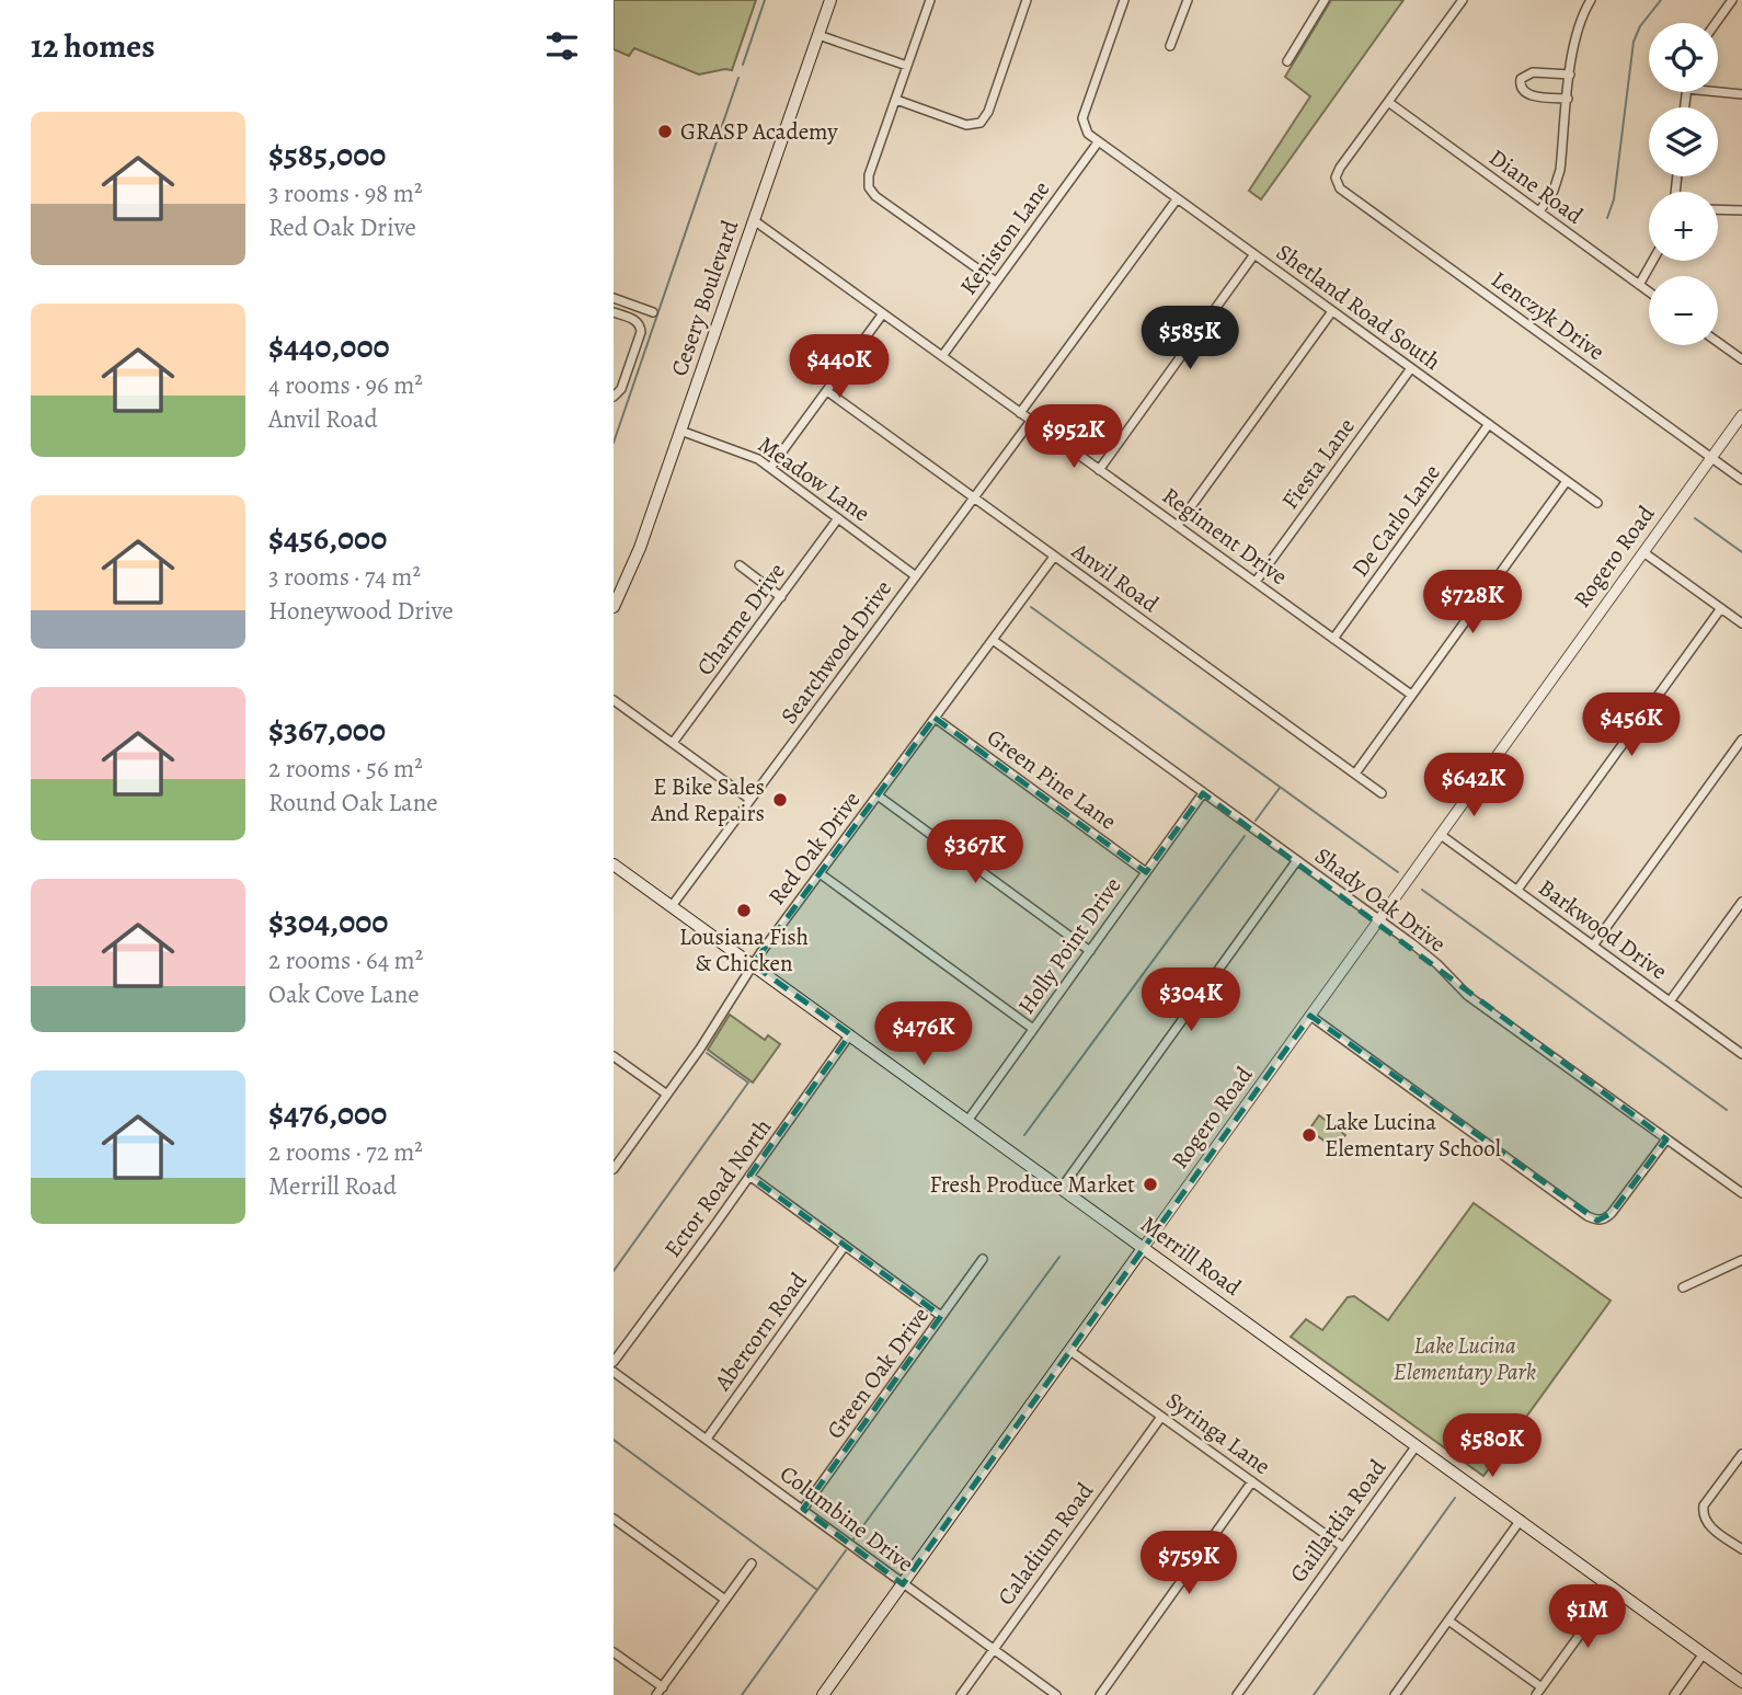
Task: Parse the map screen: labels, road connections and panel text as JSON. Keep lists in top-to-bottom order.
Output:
{
  "streets": {
    "main road": ["Cesery Boulevard", "Rogero Road", "Merrill Road"],
    "street": [
      "Diane Road",
      "Keniston Lane",
      "Shetland Road South",
      "Lenczyk Drive",
      "Fiesta Lane",
      "Meadow Lane",
      "De Carlo Lane",
      "Regiment Drive",
      "Anvil Road",
      "Charme Drive",
      "Searchwood Drive",
      "Green Pine Lane",
      "Red Oak Drive",
      "Shady Oak Drive",
      "Barkwood Drive",
      "Holly Point Drive",
      "Ector Road North",
      "Abercorn Road",
      "Green Oak Drive",
      "Syringa Lane",
      "Columbine Drive",
      "Gaillardia Road",
      "Caladium Road"
    ]
  },
  "crossings": [
    ["Diane Road", "Lenczyk Drive"],
    ["Keniston Lane", "Shetland Road South"],
    ["Keniston Lane", "Regiment Drive"],
    ["Cesery Boulevard", "Meadow Lane"],
    ["Cesery Boulevard", "Regiment Drive"],
    ["Shetland Road South", "Fiesta Lane"],
    ["Shetland Road South", "De Carlo Lane"],
    ["Lenczyk Drive", "Rogero Road"],
    ["Fiesta Lane", "Regiment Drive"],
    ["Meadow Lane", "Charme Drive"],
    ["Meadow Lane", "Searchwood Drive"],
    ["De Carlo Lane", "Regiment Drive"],
    ["Regiment Drive", "Searchwood Drive"],
    ["Rogero Road", "Shady Oak Drive"],
    ["Rogero Road", "Barkwood Drive"],
    ["Rogero Road", "Merrill Road"],
    ["Rogero Road", "Syringa Lane"],
    ["Rogero Road", "Columbine Drive"],
    ["Anvil Road", "Searchwood Drive"],
    ["Anvil Road", "Red Oak Drive"],
    ["Searchwood Drive", "Merrill Road"],
    ["Green Pine Lane", "Red Oak Drive"],
    ["Green Pine Lane", "Holly Point Drive"],
    ["Red Oak Drive", "Shady Oak Drive"],
    ["Red Oak Drive", "Merrill Road"],
    ["Shady Oak Drive", "Holly Point Drive"],
    ["Holly Point Drive", "Merrill Road"],
    ["Ector Road North", "Merrill Road"],
    ["Merrill Road", "Gaillardia Road"],
    ["Abercorn Road", "Columbine Drive"],
    ["Green Oak Drive", "Columbine Drive"],
    ["Syringa Lane", "Gaillardia Road"],
    ["Syringa Lane", "Caladium Road"],
    ["Columbine Drive", "Caladium Road"]
  ],
  "parks": ["Lake Lucina Elementary Park"],
  "places": [
    "GRASP Academy",
    "E Bike Sales And Repairs",
    "Lousiana Fish & Chicken",
    "Lake Lucina Elementary School",
    "Fresh Produce Market"
  ],
  "page": {
    "heading": "12 homes",
    "map_buttons": ["+", "−"],
    "list": [
      {
        "name": "$585,000",
        "note": "3 rooms · 98 m² · Red Oak Drive"
      },
      {
        "name": "$440,000",
        "note": "4 rooms · 96 m² · Anvil Road"
      },
      {
        "name": "$456,000",
        "note": "3 rooms · 74 m² · Honeywood Drive"
      },
      {
        "name": "$367,000",
        "note": "2 rooms · 56 m² · Round Oak Lane"
      },
      {
        "name": "$304,000",
        "note": "2 rooms · 64 m² · Oak Cove Lane"
      },
      {
        "name": "$476,000",
        "note": "2 rooms · 72 m² · Merrill Road"
      }
    ],
    "price": [
      "$585K",
      "$440K",
      "$952K",
      "$728K",
      "$456K",
      "$642K",
      "$367K",
      "$304K",
      "$476K",
      "$580K",
      "$759K",
      "$1M"
    ]
  }
}
